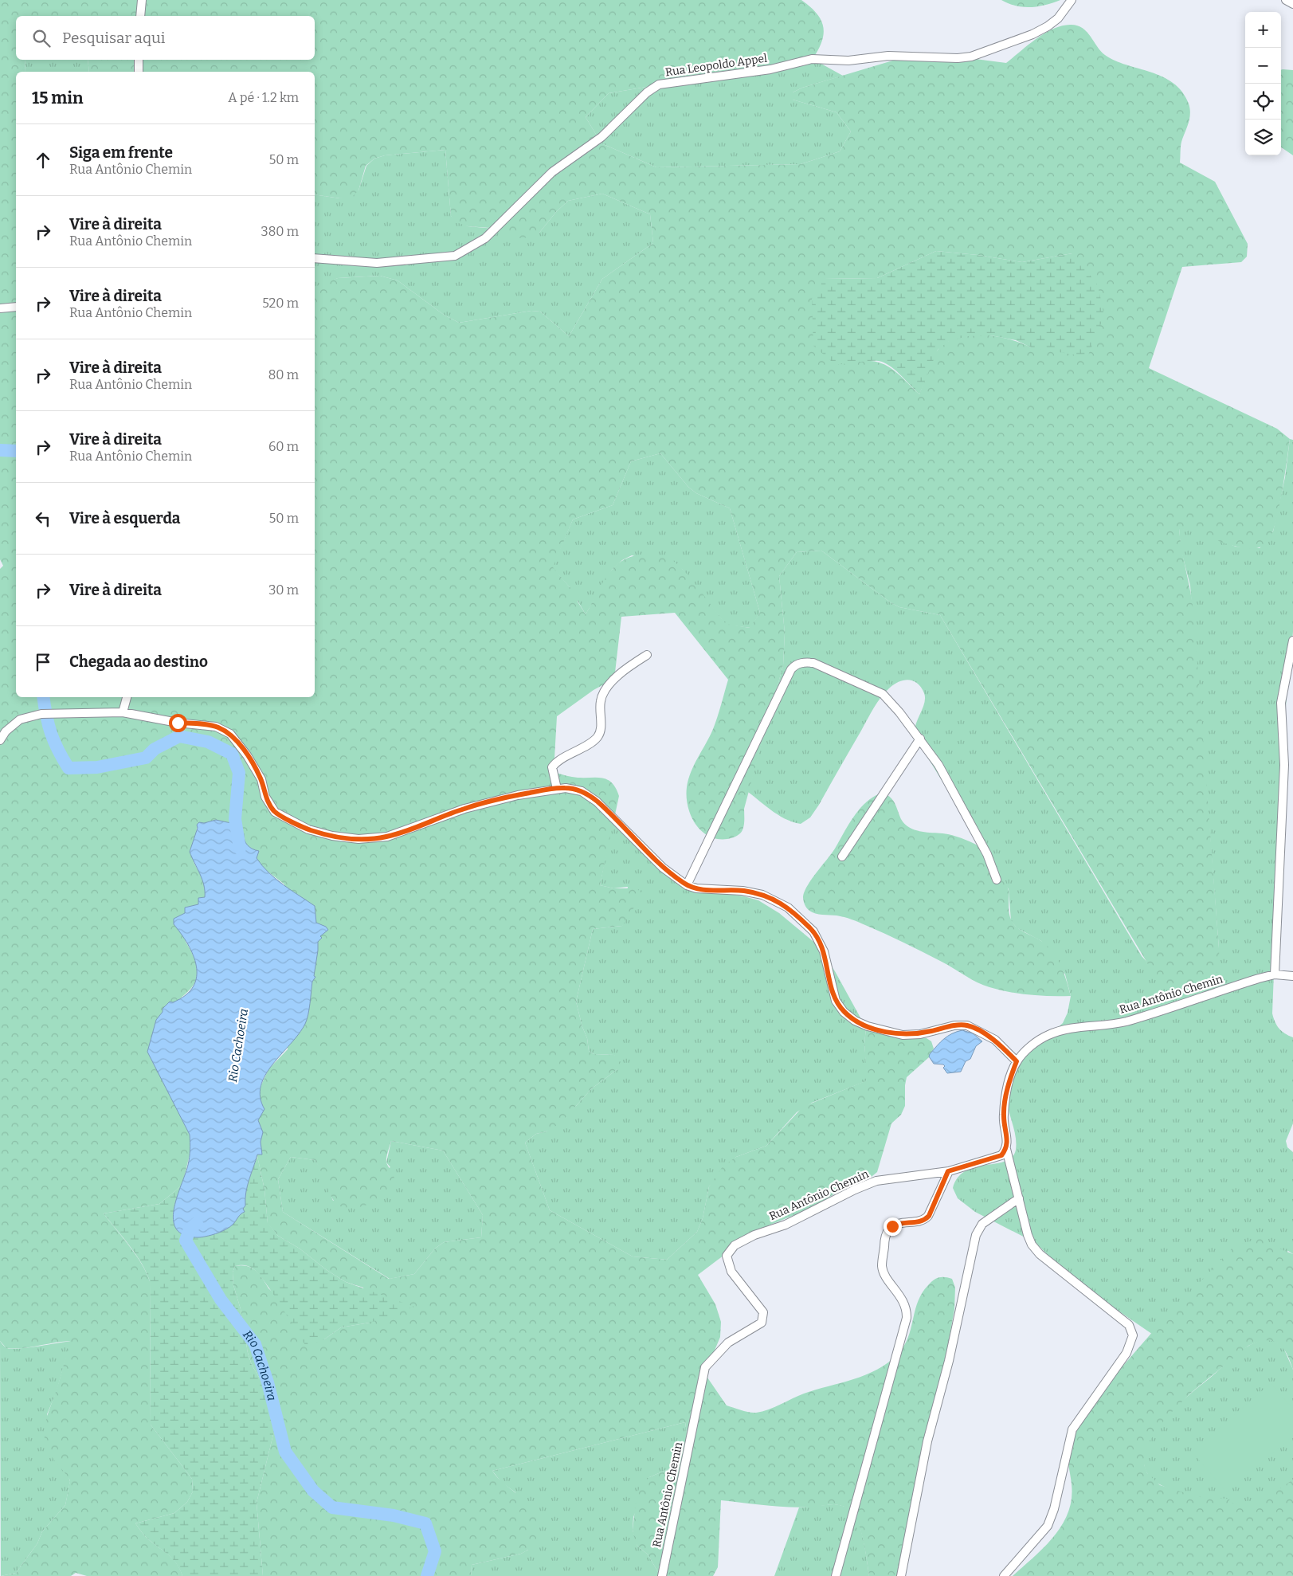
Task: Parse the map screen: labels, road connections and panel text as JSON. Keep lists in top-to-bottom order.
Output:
{
  "streets": {
    "street": ["Rua Leopoldo Appel", "Rua Antônio Chemin"]
  },
  "water": ["Rio Cachoeira"],
  "page": {
    "map_buttons": ["+", "−"],
    "search": "Pesquisar aqui",
    "heading": ["15 min", "A pé · 1.2 km"],
    "list": [
      ["Siga em frente", "Rua Antônio Chemin", "50 m"],
      ["Vire à direita", "Rua Antônio Chemin", "380 m"],
      ["Vire à direita", "Rua Antônio Chemin", "520 m"],
      ["Vire à direita", "Rua Antônio Chemin", "80 m"],
      ["Vire à direita", "Rua Antônio Chemin", "60 m"],
      ["Vire à esquerda", "50 m"],
      ["Vire à direita", "30 m"],
      "Chegada ao destino"
    ]
  }
}
